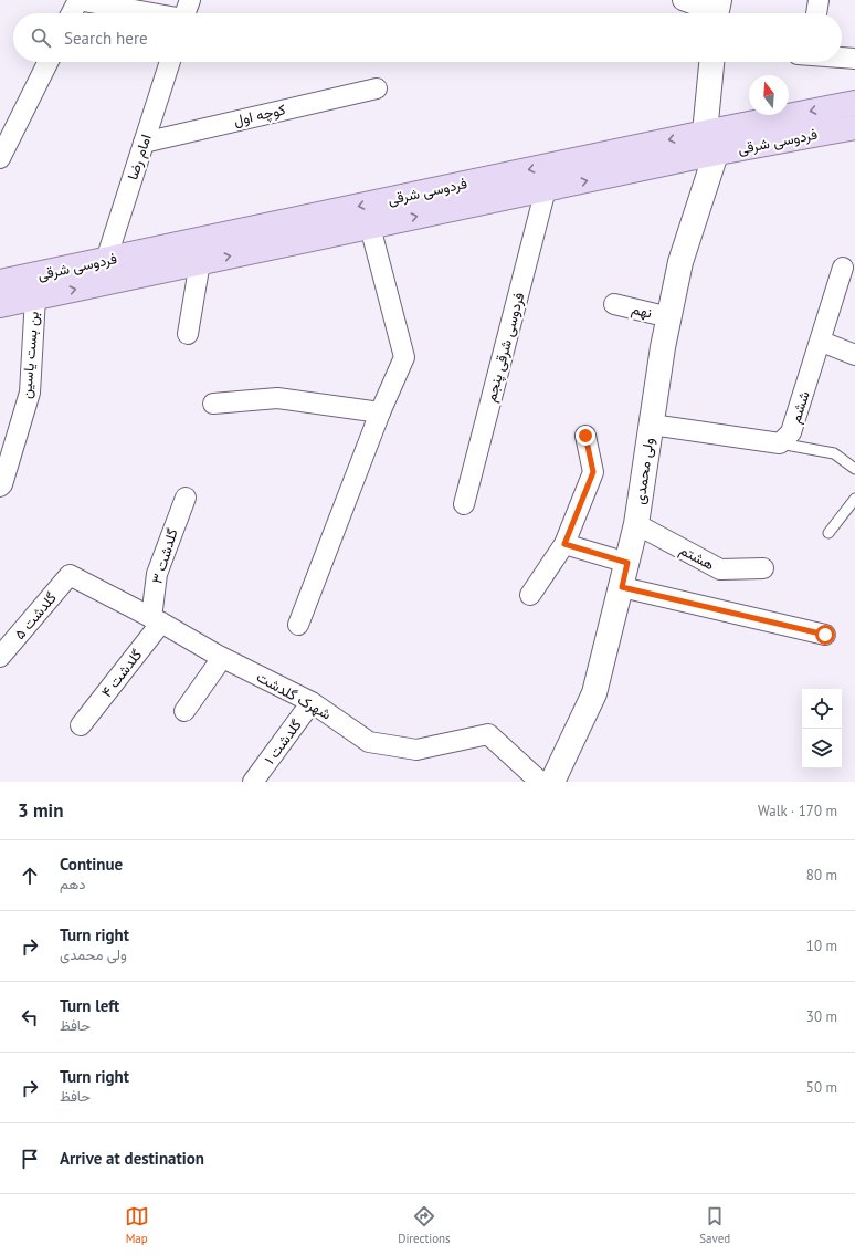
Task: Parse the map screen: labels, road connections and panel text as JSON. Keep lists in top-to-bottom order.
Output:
{
  "streets": {
    "main road": ["فردوسی شرقی"],
    "street": [
      "کوچه اول",
      "امام رضا",
      "نهم",
      "فردوسی شرقی پنجم",
      "بن بست یاسین",
      "ششم",
      "ولی محمدی",
      "گلدشت ۳",
      "هشتم",
      "۵ گلدشت",
      "گلدشت ۴",
      "شهرک گلدشت",
      "گلدشت ۱"
    ]
  },
  "crossings": [
    ["کوچه اول", "امام رضا"],
    ["فردوسی شرقی", "امام رضا"],
    ["فردوسی شرقی", "فردوسی شرقی پنجم"],
    ["فردوسی شرقی", "بن بست یاسین"],
    ["فردوسی شرقی", "ولی محمدی"],
    ["نهم", "ولی محمدی"],
    ["ولی محمدی", "هشتم"],
    ["گلدشت ۳", "گلدشت ۴"],
    ["گلدشت ۳", "شهرک گلدشت"],
    ["۵ گلدشت", "شهرک گلدشت"],
    ["گلدشت ۴", "شهرک گلدشت"],
    ["شهرک گلدشت", "گلدشت ۱"]
  ],
  "north": "top",
  "page": {
    "search": "Search here",
    "heading": ["3 min", "Walk · 170 m"],
    "list": [
      ["Continue", "دهم", "80 m"],
      ["Turn right", "ولی محمدی", "10 m"],
      ["Turn left", "حافظ", "30 m"],
      ["Turn right", "حافظ", "50 m"],
      "Arrive at destination"
    ],
    "nav": ["Map", "Directions", "Saved"]
  }
}
